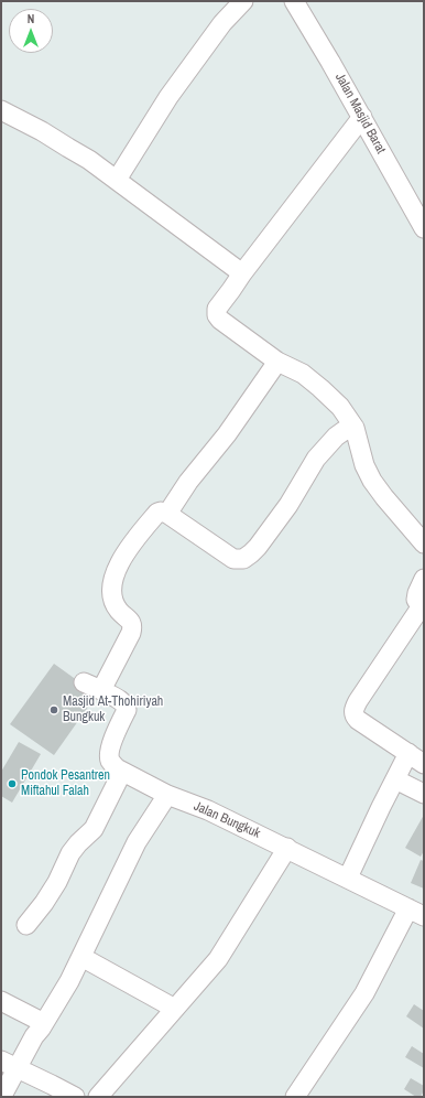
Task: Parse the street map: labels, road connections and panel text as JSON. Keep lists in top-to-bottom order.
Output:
{
  "streets": {
    "street": ["Jalan Masjid Barat", "Jalan Bungkuk"]
  },
  "places": ["Masjid At-Thohiriyah Bungkuk", "Pondok Pesantren Miftahul Falah"],
  "north": "top"
}
